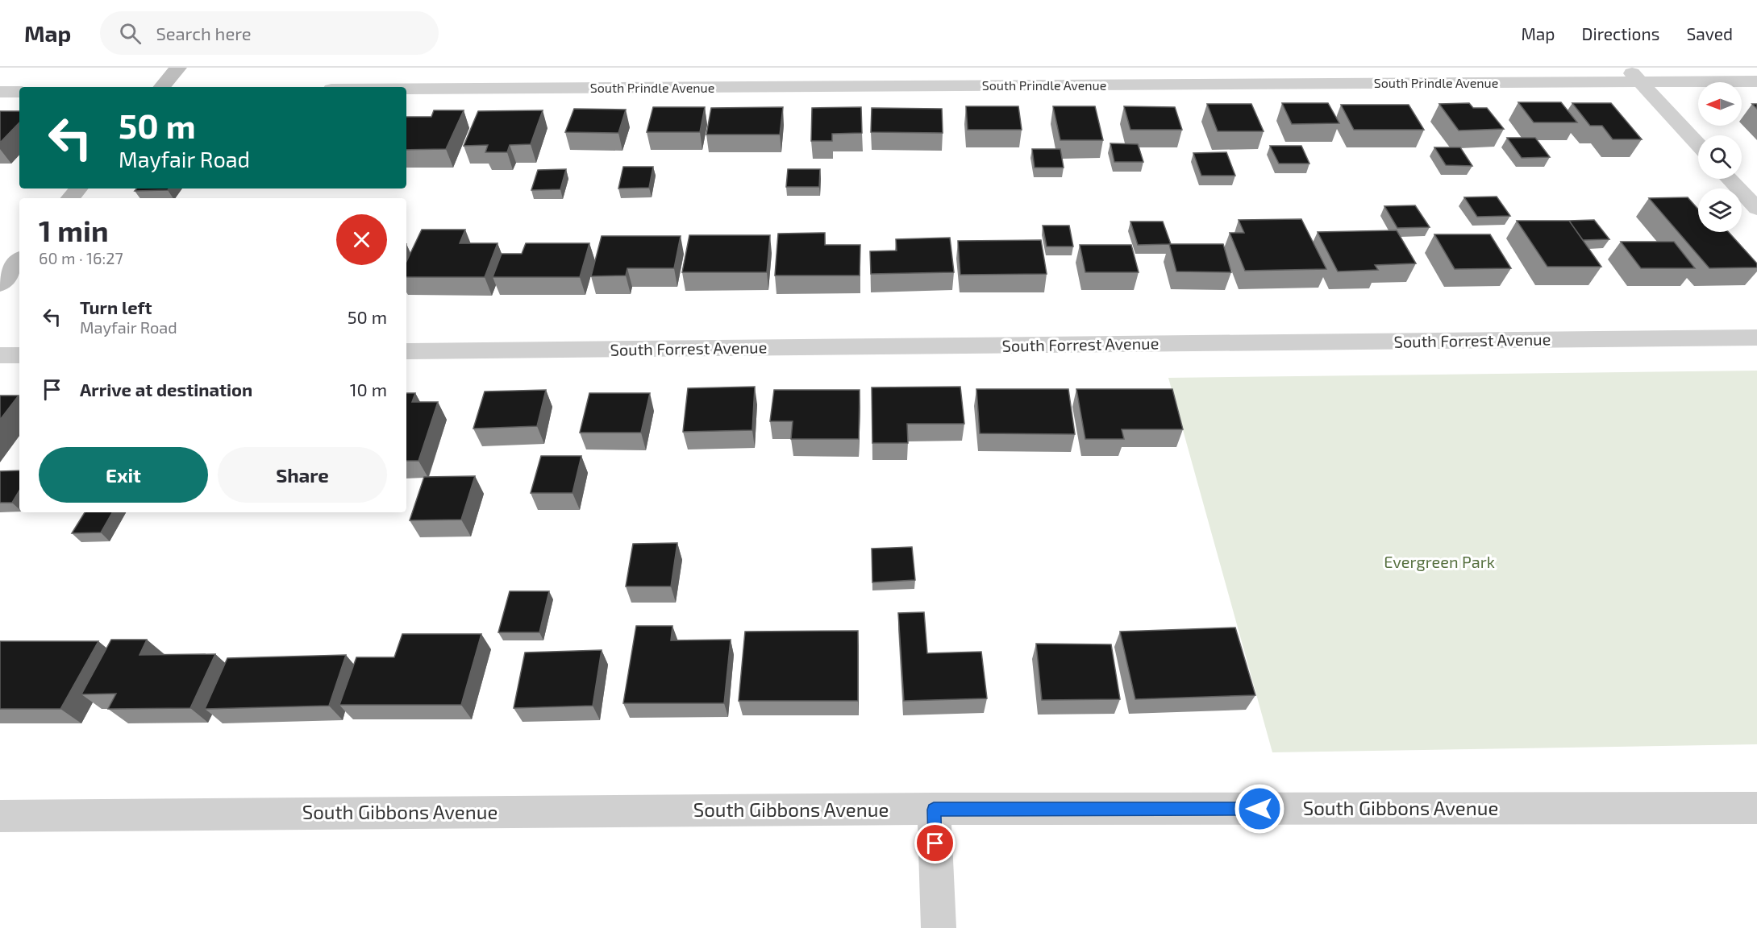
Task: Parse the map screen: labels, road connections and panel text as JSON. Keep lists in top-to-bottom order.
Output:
{
  "streets": {
    "street": ["South Prindle Avenue", "South Forrest Avenue", "South Gibbons Avenue"]
  },
  "parks": ["Evergreen Park"],
  "north": "left",
  "page": {
    "header": "Map",
    "search": "Search here",
    "nav": ["Map", "Directions", "Saved"],
    "turn": ["50 m", "Mayfair Road"],
    "heading": ["1 min", "60 m · 16:27"],
    "list": [
      {
        "name": "Turn left",
        "note": "Mayfair Road",
        "value": "50 m"
      },
      {
        "name": "Arrive at destination",
        "value": "10 m"
      }
    ],
    "buttons": ["Exit", "Share"]
  }
}
